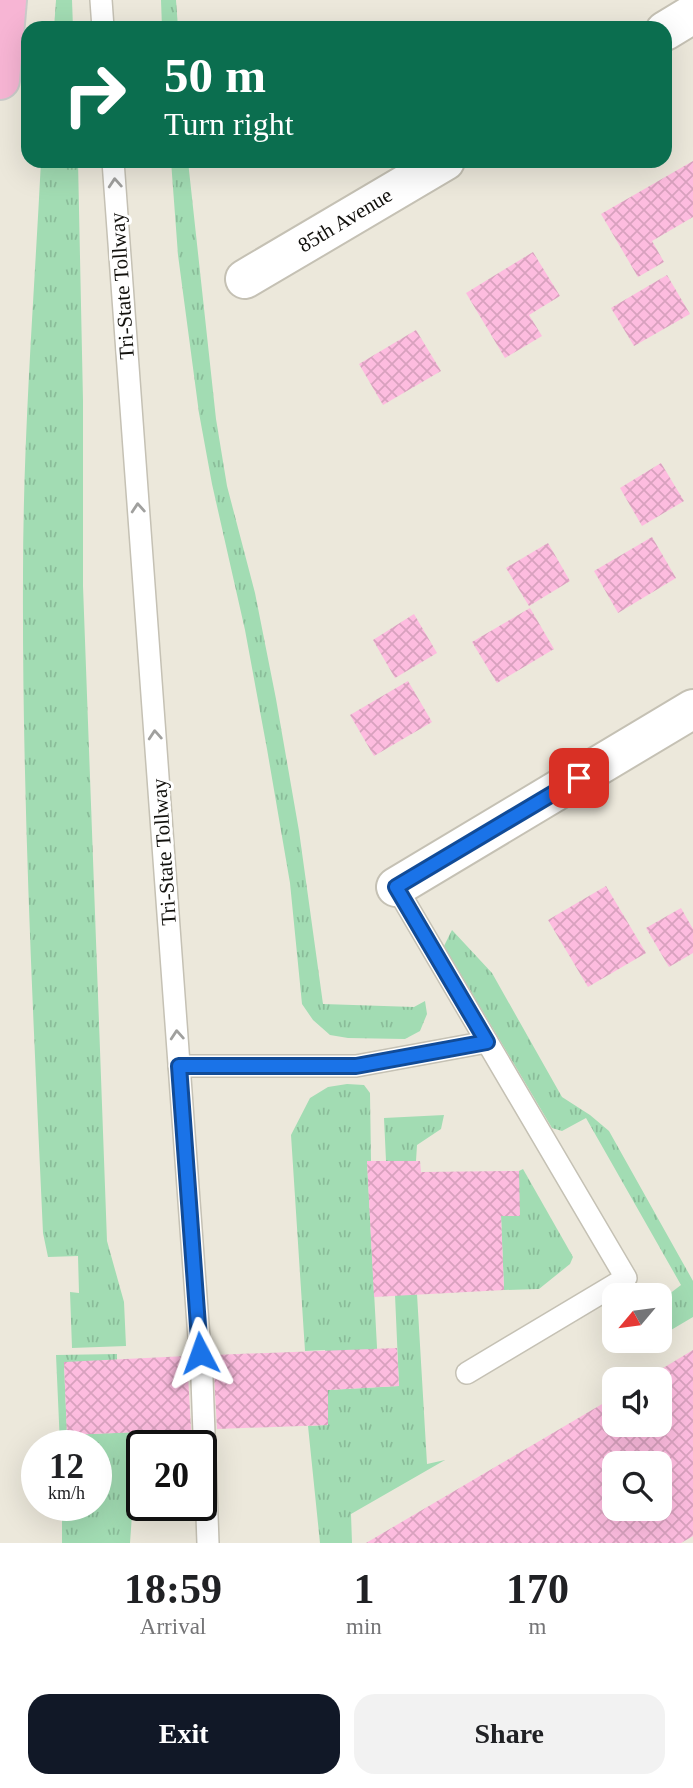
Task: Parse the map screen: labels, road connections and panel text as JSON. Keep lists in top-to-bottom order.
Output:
{
  "streets": {
    "street": ["85th Avenue"],
    "lane": ["Tri-State Tollway"]
  },
  "one_way": ["Tri-State Tollway"],
  "north": "bottom left",
  "page": {
    "turn": ["50 m", "Turn right"],
    "speed": "12 km/h",
    "limit": "20",
    "eta": [
      "18:59",
      "Arrival",
      "1",
      "min",
      "170",
      "m"
    ],
    "buttons": ["Exit", "Share"]
  }
}
